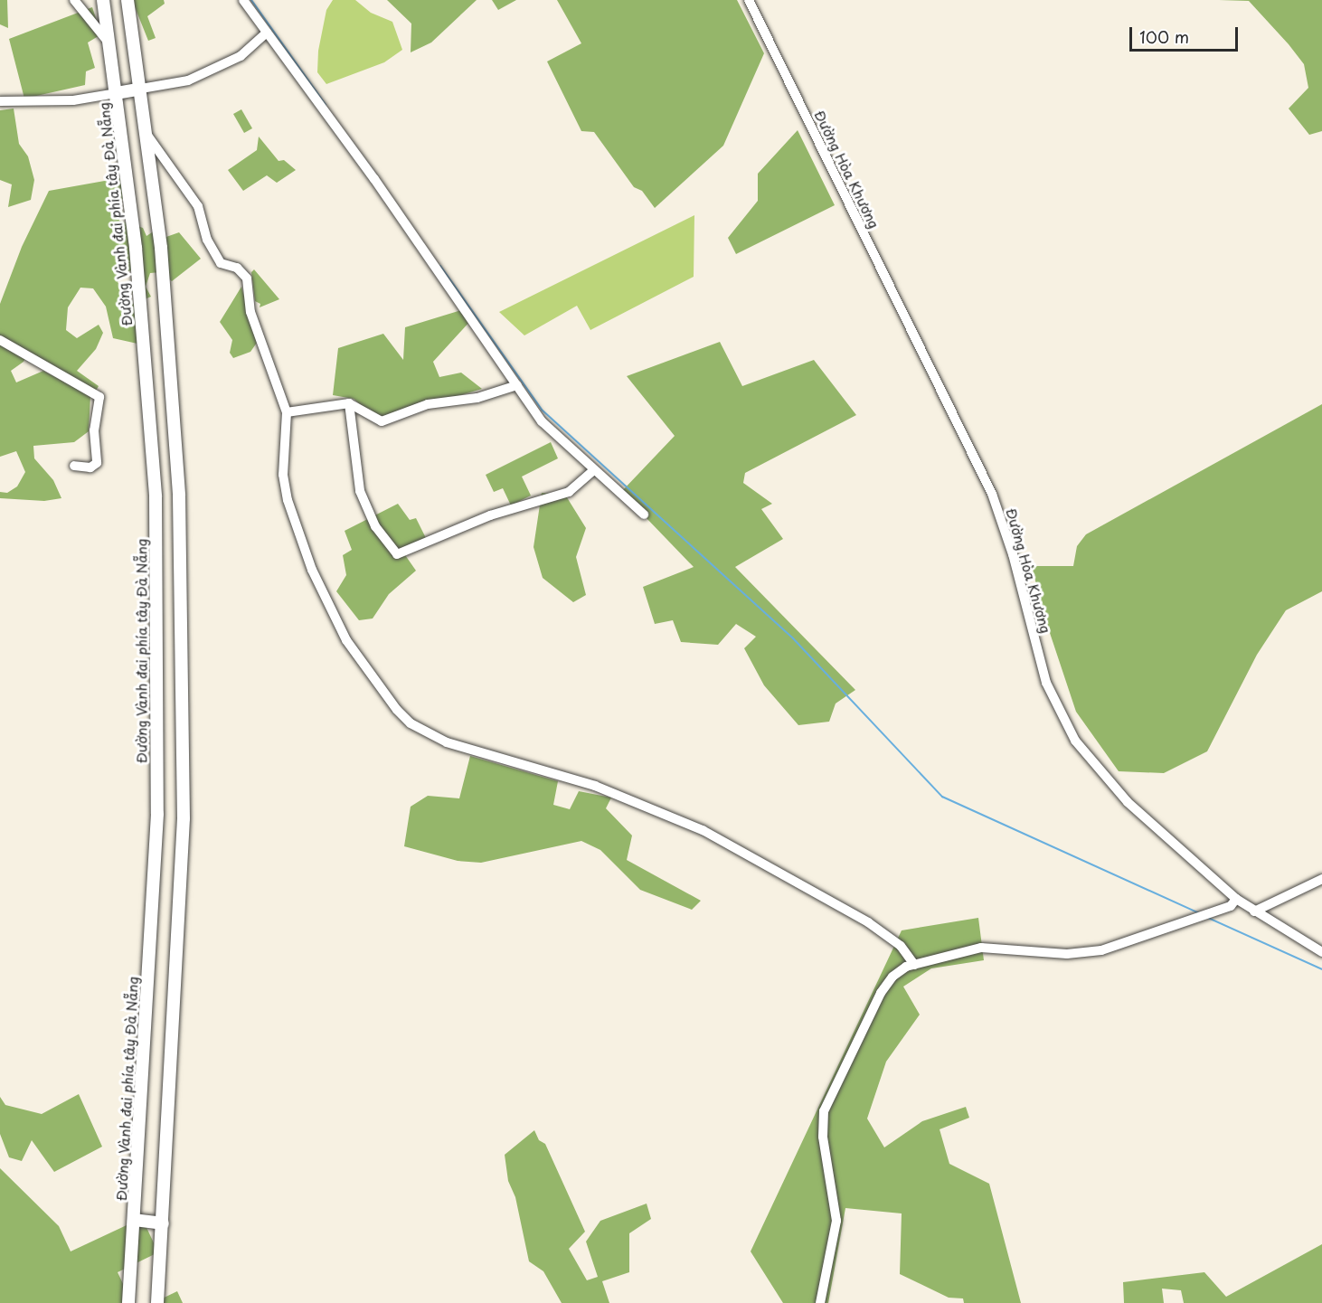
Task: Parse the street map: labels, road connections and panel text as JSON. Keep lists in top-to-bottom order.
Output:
{
  "streets": {
    "main road": ["Đường Vành đai phía tây Đà Nẵng"],
    "street": ["Đường Hòa Khương"]
  },
  "scale_bar": "100 m"
}
